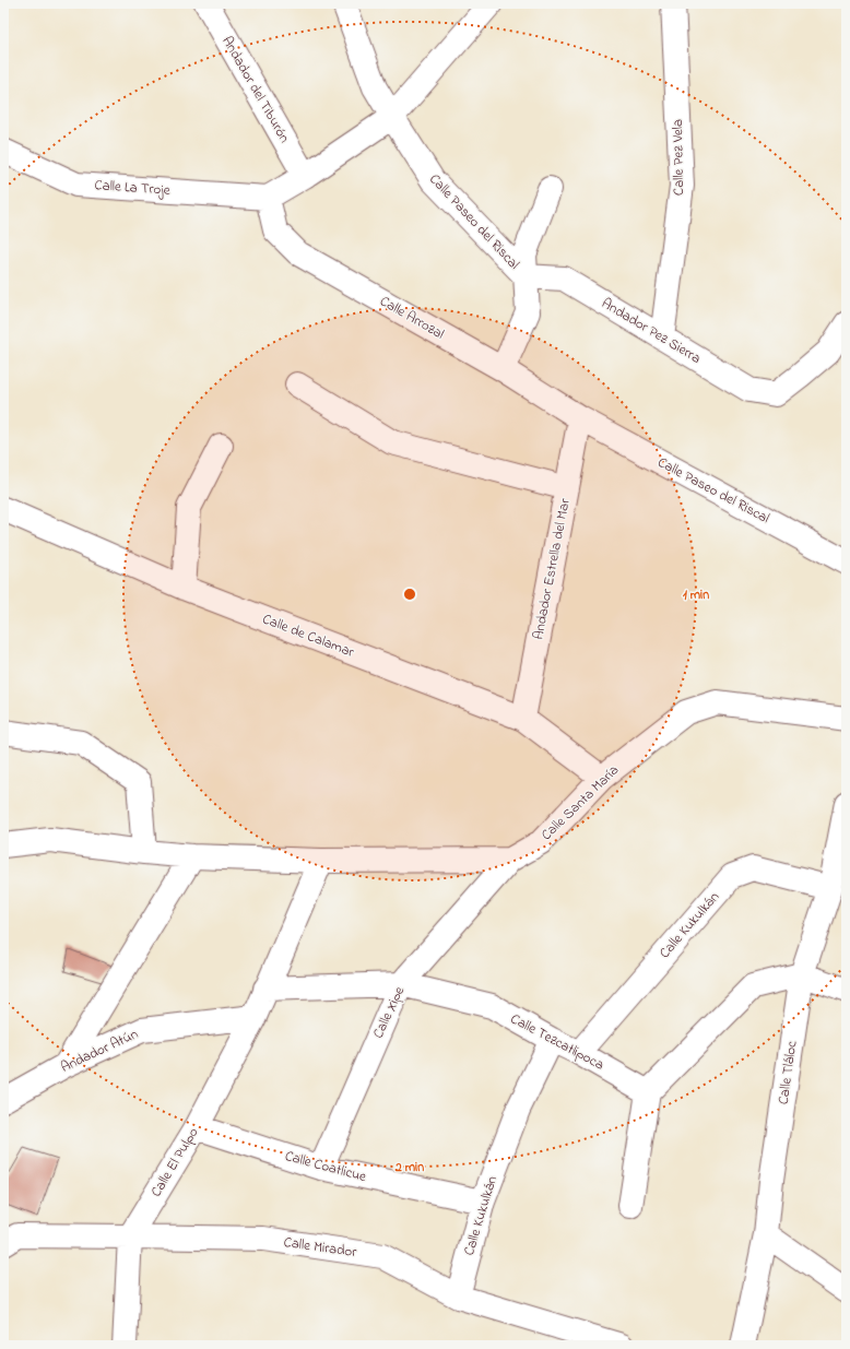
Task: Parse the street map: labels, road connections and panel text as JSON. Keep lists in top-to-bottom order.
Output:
{
  "streets": {
    "street": [
      "Andador del Tiburón",
      "Calle Pez Vela",
      "Calle La Troje",
      "Calle Paseo del Riscal",
      "Calle Arrozal",
      "Andador Pez Sierra",
      "Andador Estrella del Mar",
      "Calle de Calamar",
      "Calle Santa María",
      "Calle Kukulkán",
      "Calle Xipe",
      "Calle Tezcatlipoca",
      "Andador Atún",
      "Calle Tláloc",
      "Calle El Pulpo",
      "Calle Coatlicue",
      "Calle Mirador"
    ]
  },
  "crossings": [
    ["Calle Pez Vela", "Andador Pez Sierra"],
    ["Calle La Troje", "Calle Arrozal"],
    ["Calle Paseo del Riscal", "Calle Arrozal"],
    ["Calle Paseo del Riscal", "Andador Pez Sierra"],
    ["Calle Paseo del Riscal", "Andador Estrella del Mar"],
    ["Calle Arrozal", "Andador Estrella del Mar"],
    ["Andador Estrella del Mar", "Calle de Calamar"],
    ["Calle de Calamar", "Calle Santa María"],
    ["Calle Santa María", "Calle Xipe"],
    ["Calle Santa María", "Calle El Pulpo"],
    ["Calle Kukulkán", "Calle Tezcatlipoca"],
    ["Calle Kukulkán", "Calle Tláloc"],
    ["Calle Kukulkán", "Calle Coatlicue"],
    ["Calle Kukulkán", "Calle Mirador"],
    ["Calle Xipe", "Calle Tezcatlipoca"],
    ["Calle Xipe", "Calle Coatlicue"],
    ["Calle Tezcatlipoca", "Calle El Pulpo"],
    ["Andador Atún", "Calle El Pulpo"],
    ["Calle El Pulpo", "Calle Coatlicue"],
    ["Calle El Pulpo", "Calle Mirador"]
  ],
  "rings": ["1 min", "2 min"]
}
